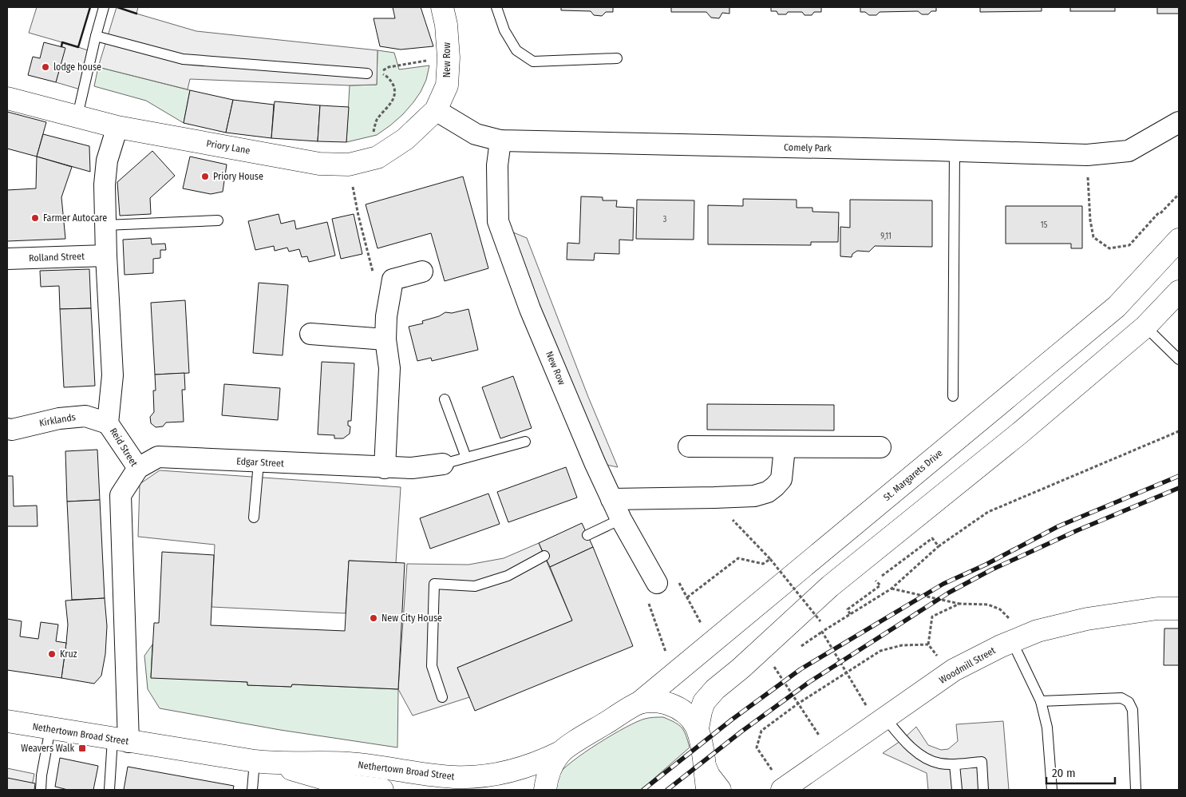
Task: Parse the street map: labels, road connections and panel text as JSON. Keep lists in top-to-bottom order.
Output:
{
  "streets": {
    "main road": [
      "New Row",
      "Priory Lane",
      "St. Margarets Drive",
      "Woodmill Street",
      "Nethertown Broad Street"
    ],
    "street": [
      "Comely Park",
      "Rolland Street",
      "Kirklands",
      "Reid Street",
      "Edgar Street"
    ]
  },
  "crossings": [
    ["New Row", "Priory Lane"],
    ["New Row", "Comely Park"],
    ["Priory Lane", "Comely Park"],
    ["Priory Lane", "Reid Street"],
    ["Rolland Street", "Reid Street"],
    ["Kirklands", "Reid Street"],
    ["Reid Street", "Edgar Street"],
    ["Reid Street", "Nethertown Broad Street"],
    ["St. Margarets Drive", "Nethertown Broad Street"]
  ],
  "places": {
    "other": [
      "lodge house",
      "Priory House",
      "Farmer Autocare",
      "New City House",
      "Kruz"
    ],
    "transit": ["Weavers Walk"]
  },
  "house_numbers": ["3", "15", "9,11"],
  "scale_bar": "20 m"
}
